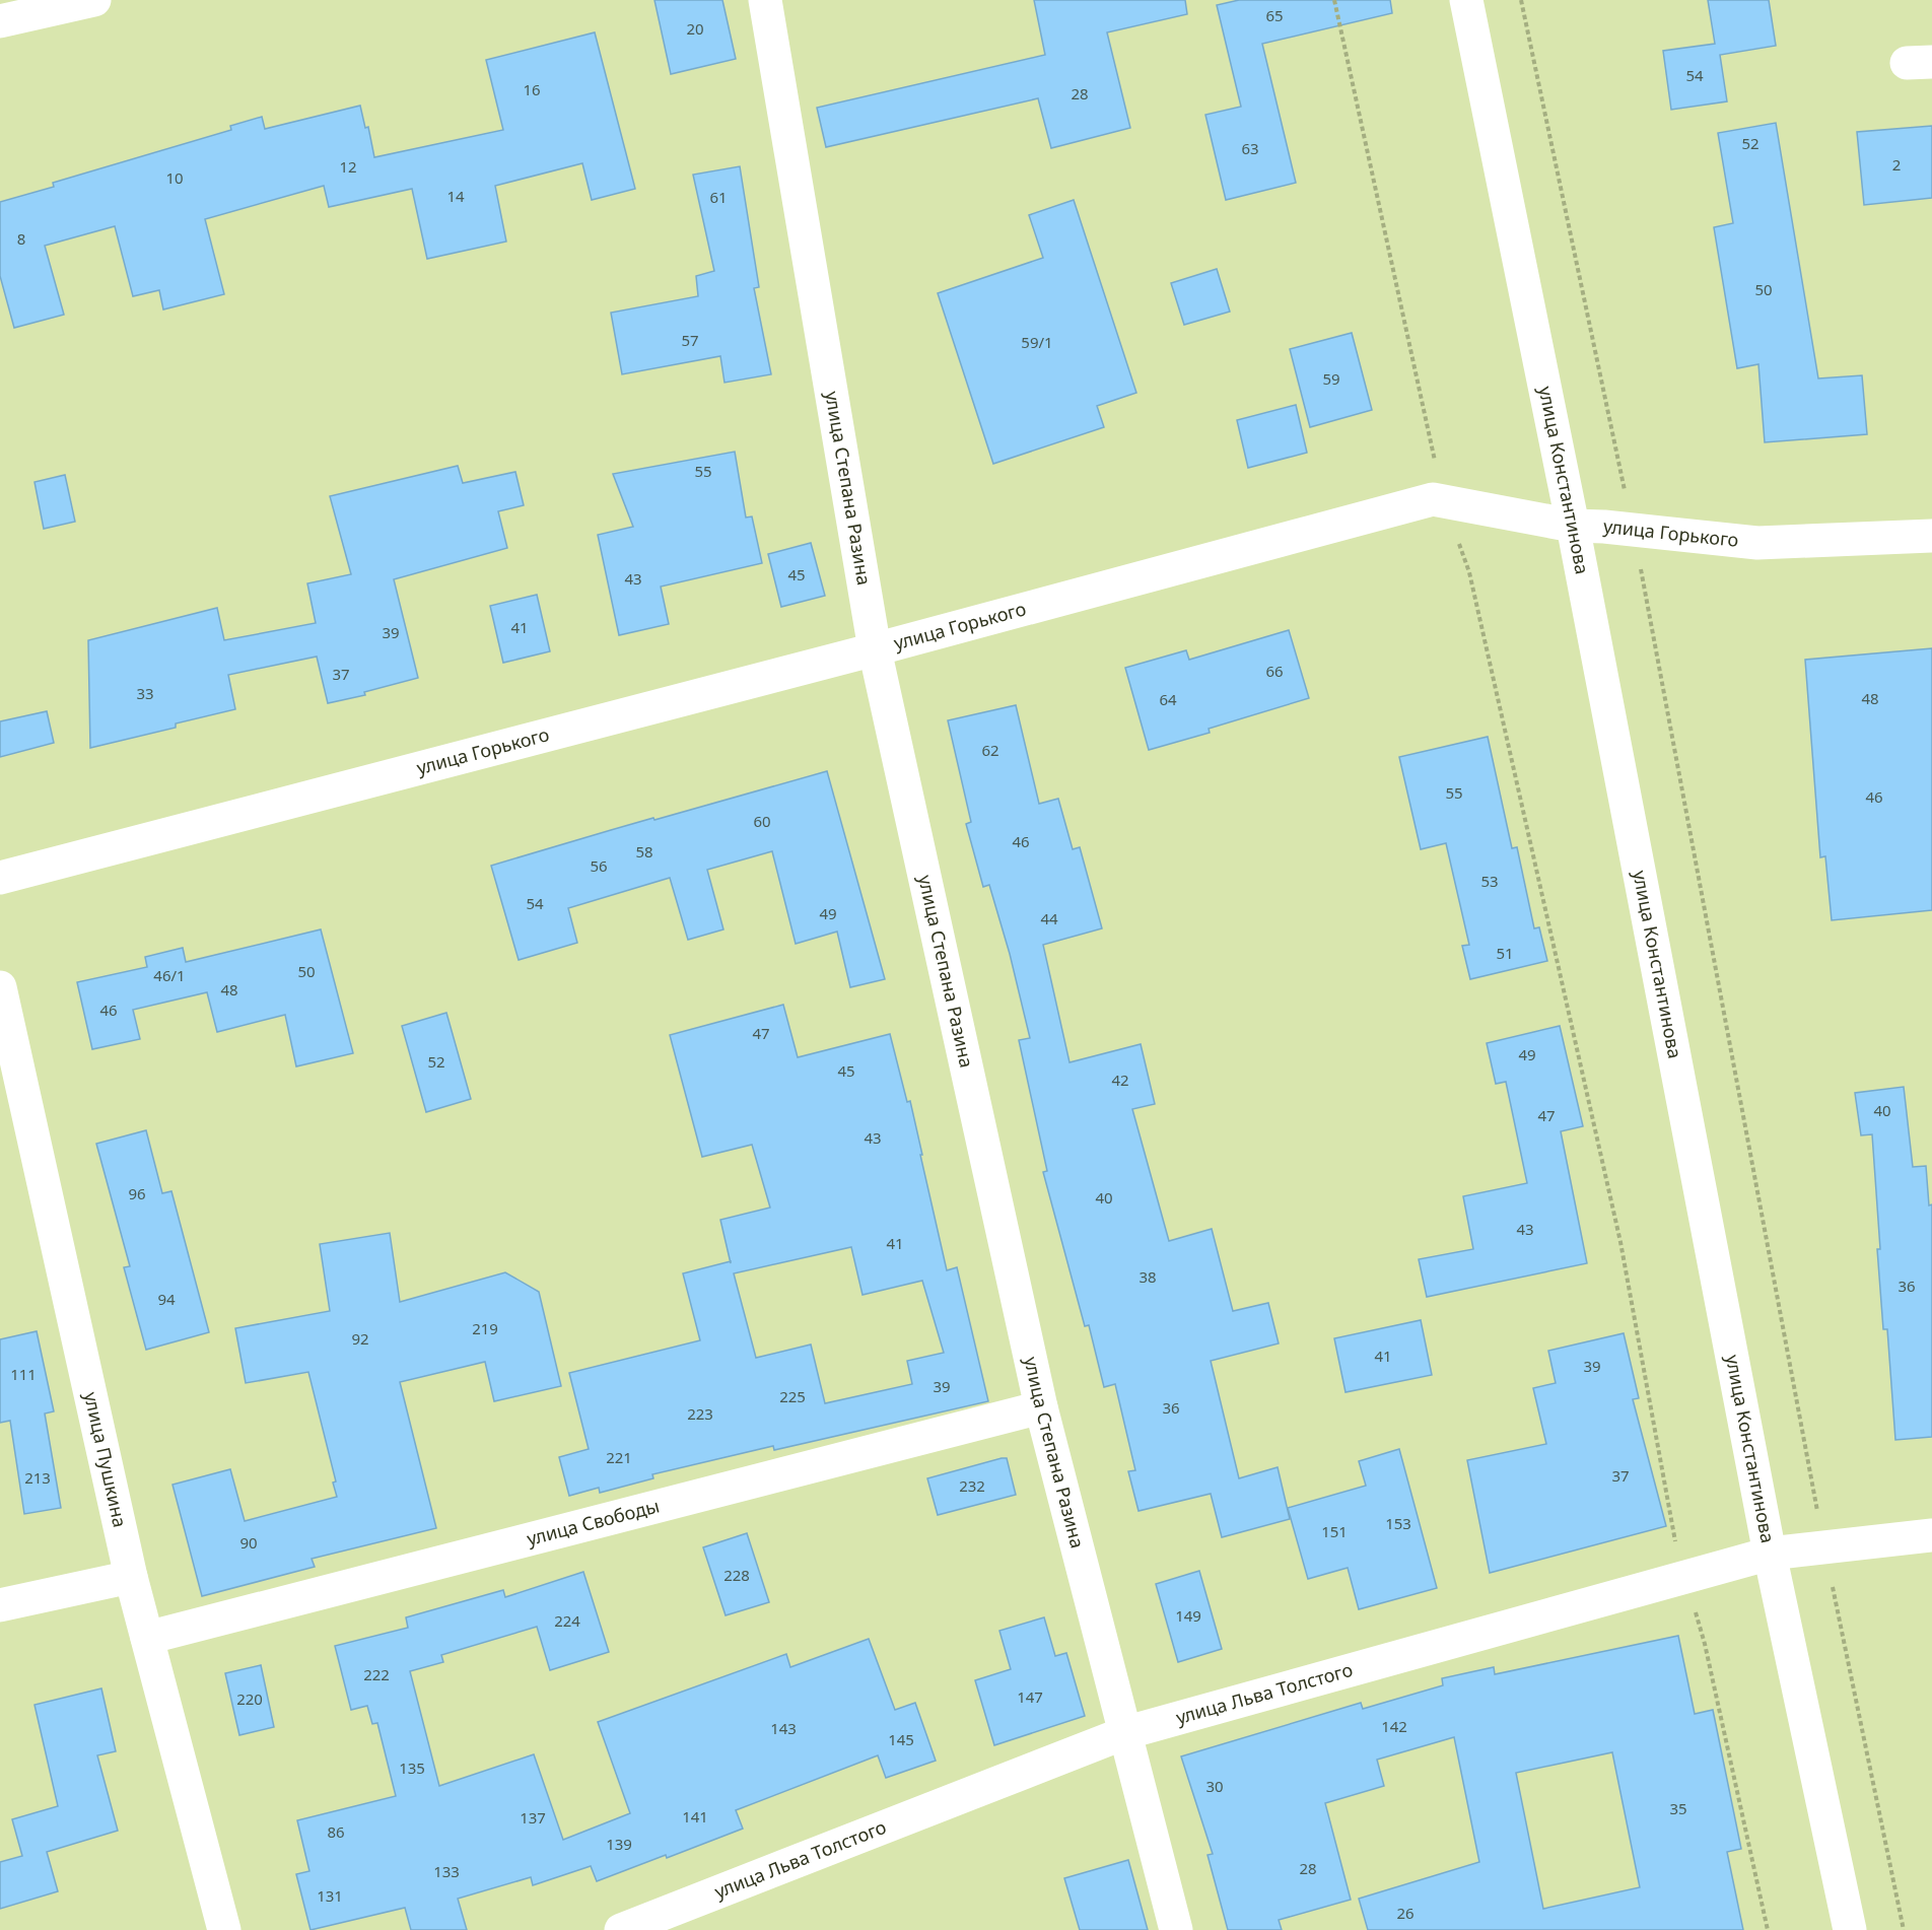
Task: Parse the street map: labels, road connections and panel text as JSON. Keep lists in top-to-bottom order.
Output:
{
  "streets": {
    "street": [
      "улица Константинова",
      "улица Степана Разина",
      "улица Горького",
      "улица Пушкина",
      "улица Свободы",
      "улица Льва Толстого"
    ]
  },
  "crossings": [
    ["улица Константинова", "улица Горького"],
    ["улица Константинова", "улица Льва Толстого"],
    ["улица Степана Разина", "улица Горького"],
    ["улица Степана Разина", "улица Свободы"],
    ["улица Степана Разина", "улица Льва Толстого"],
    ["улица Пушкина", "улица Свободы"]
  ],
  "house_numbers": [
    "65",
    "20",
    "54",
    "16",
    "28",
    "52",
    "63",
    "2",
    "12",
    "10",
    "14",
    "61",
    "8",
    "50",
    "57",
    "59/1",
    "59",
    "55",
    "45",
    "43",
    "41",
    "39",
    "66",
    "37",
    "33",
    "48",
    "64",
    "62",
    "55",
    "46",
    "60",
    "46",
    "58",
    "56",
    "53",
    "54",
    "49",
    "44",
    "51",
    "50",
    "46/1",
    "48",
    "46",
    "47",
    "49",
    "52",
    "45",
    "42",
    "40",
    "47",
    "43",
    "96",
    "40",
    "43",
    "41",
    "38",
    "36",
    "94",
    "219",
    "92",
    "41",
    "39",
    "111",
    "39",
    "225",
    "36",
    "223",
    "221",
    "37",
    "213",
    "232",
    "153",
    "151",
    "90",
    "228",
    "149",
    "224",
    "222",
    "147",
    "220",
    "142",
    "143",
    "145",
    "135",
    "30",
    "35",
    "141",
    "137",
    "86",
    "139",
    "28",
    "133",
    "131",
    "26"
  ]
}
